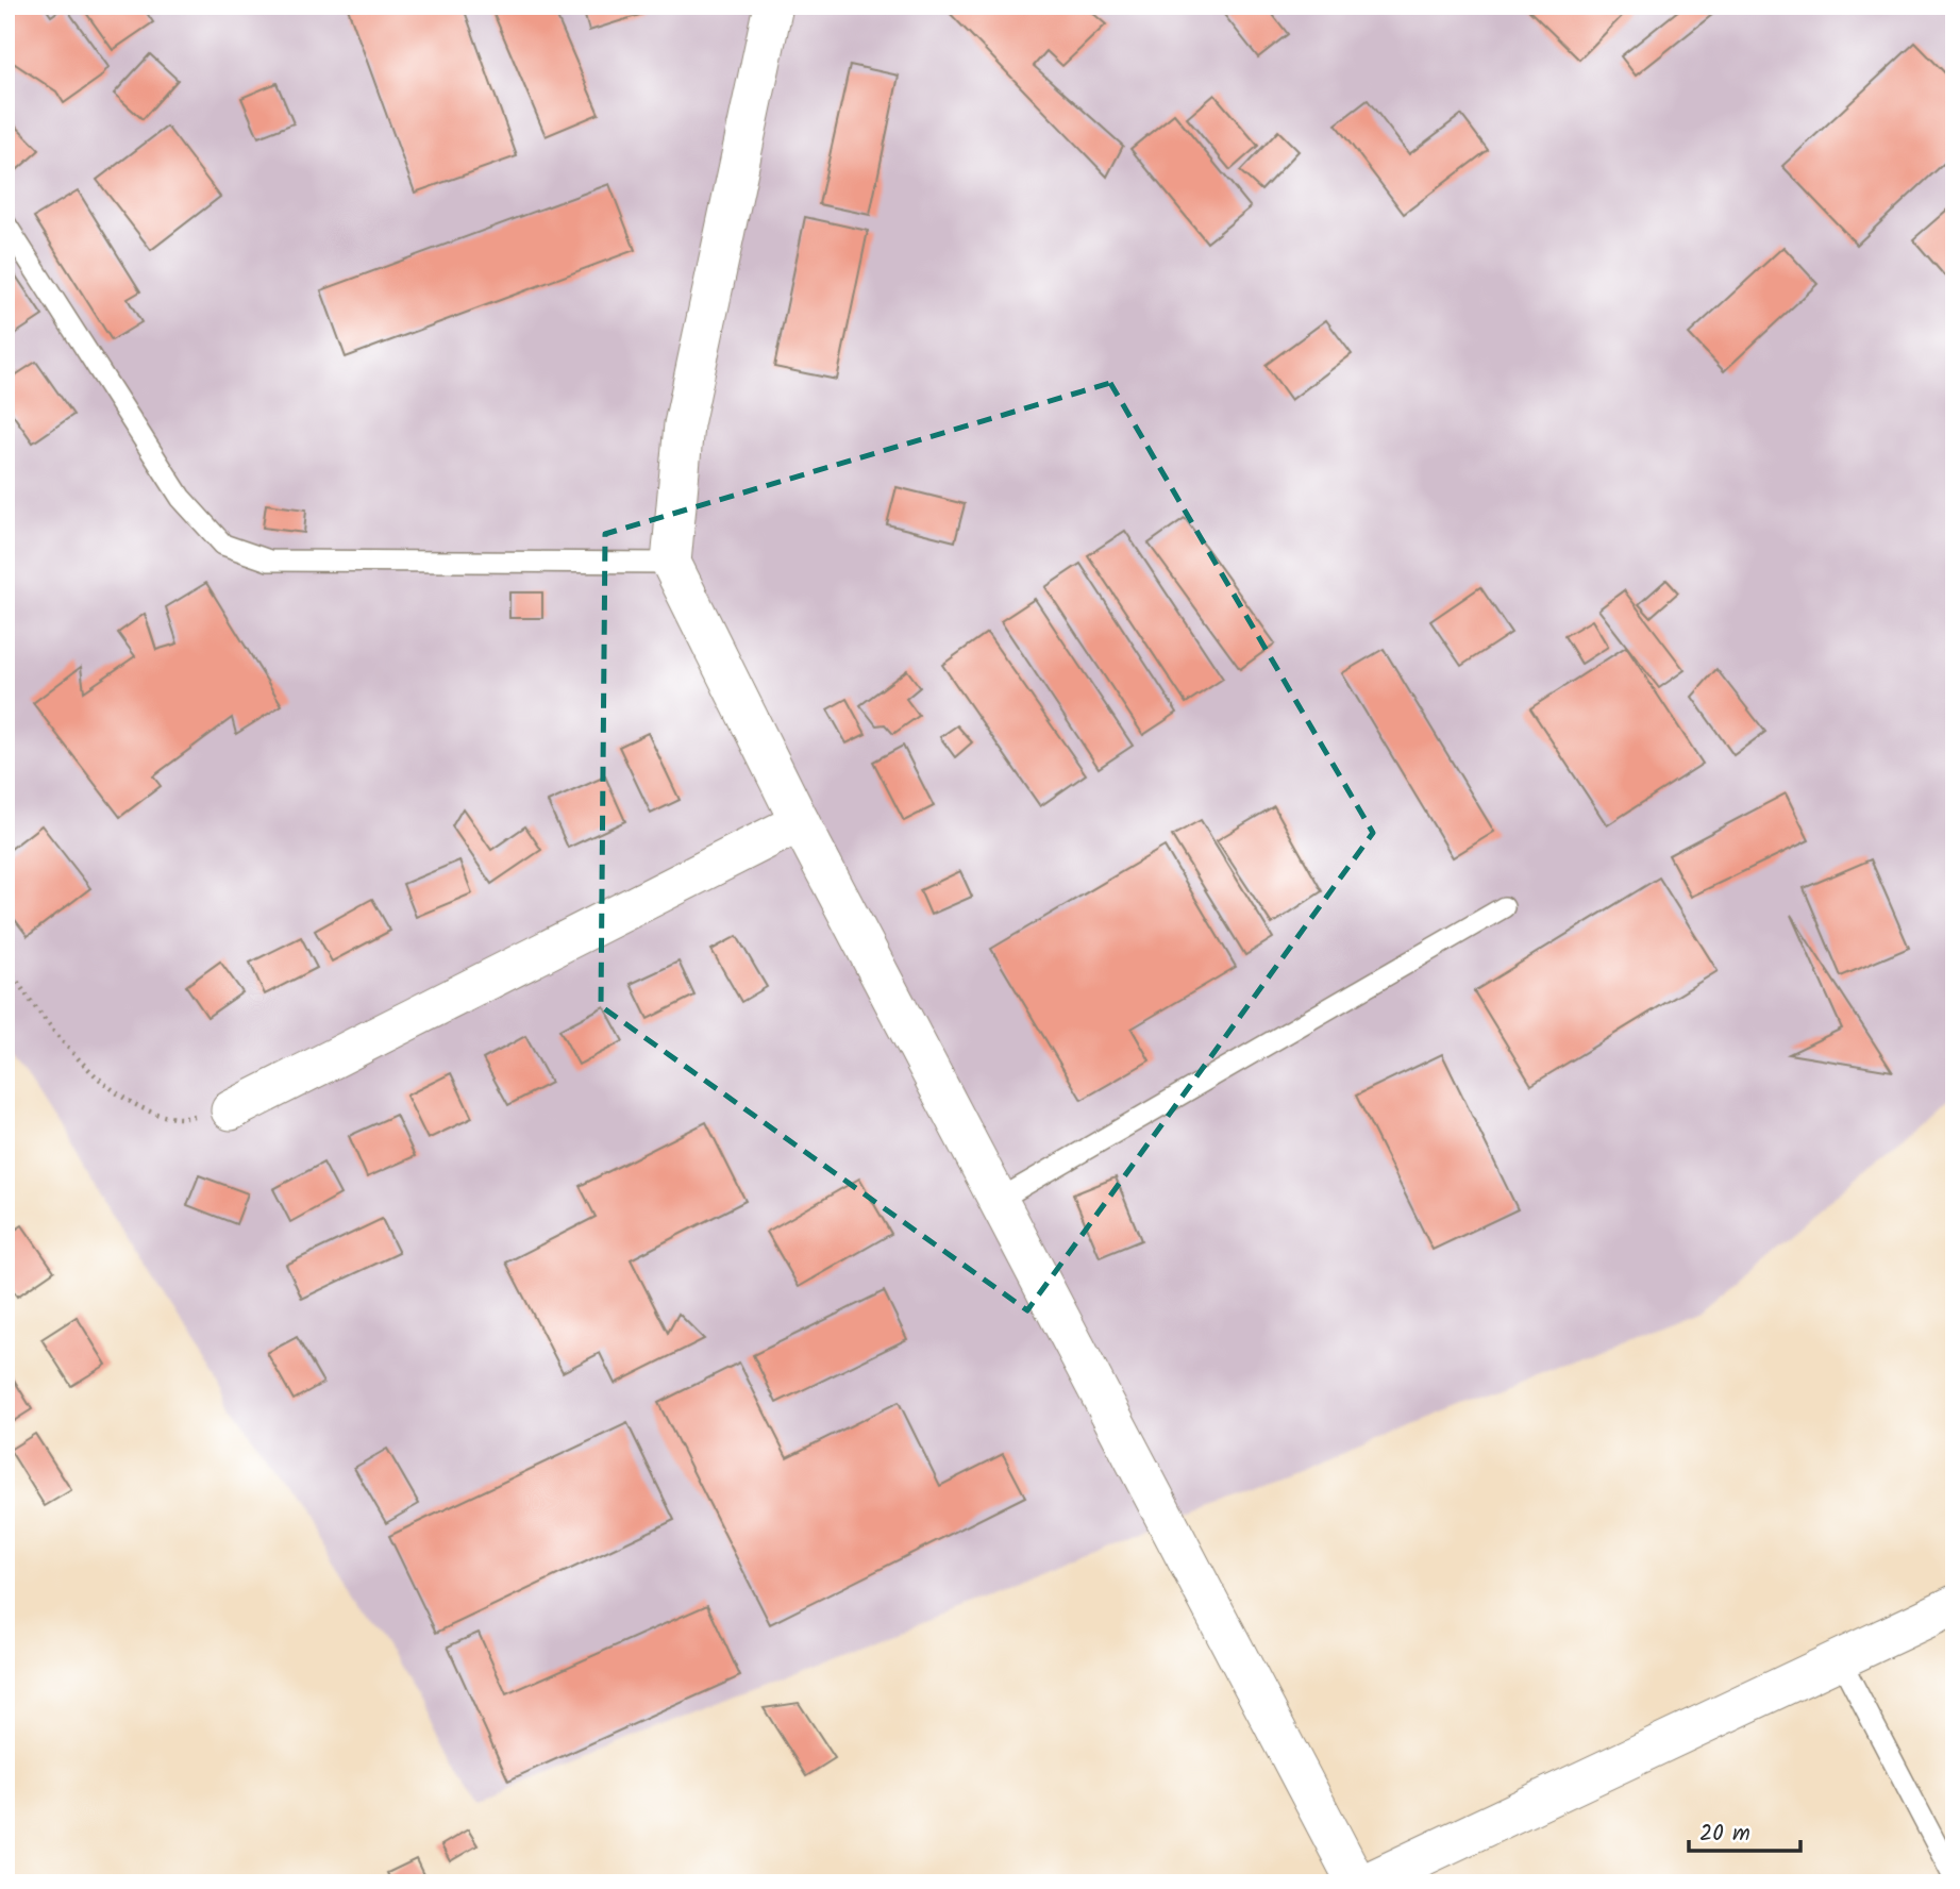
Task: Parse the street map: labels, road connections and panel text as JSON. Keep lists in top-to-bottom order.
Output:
{
  "scale_bar": "20 m"
}
